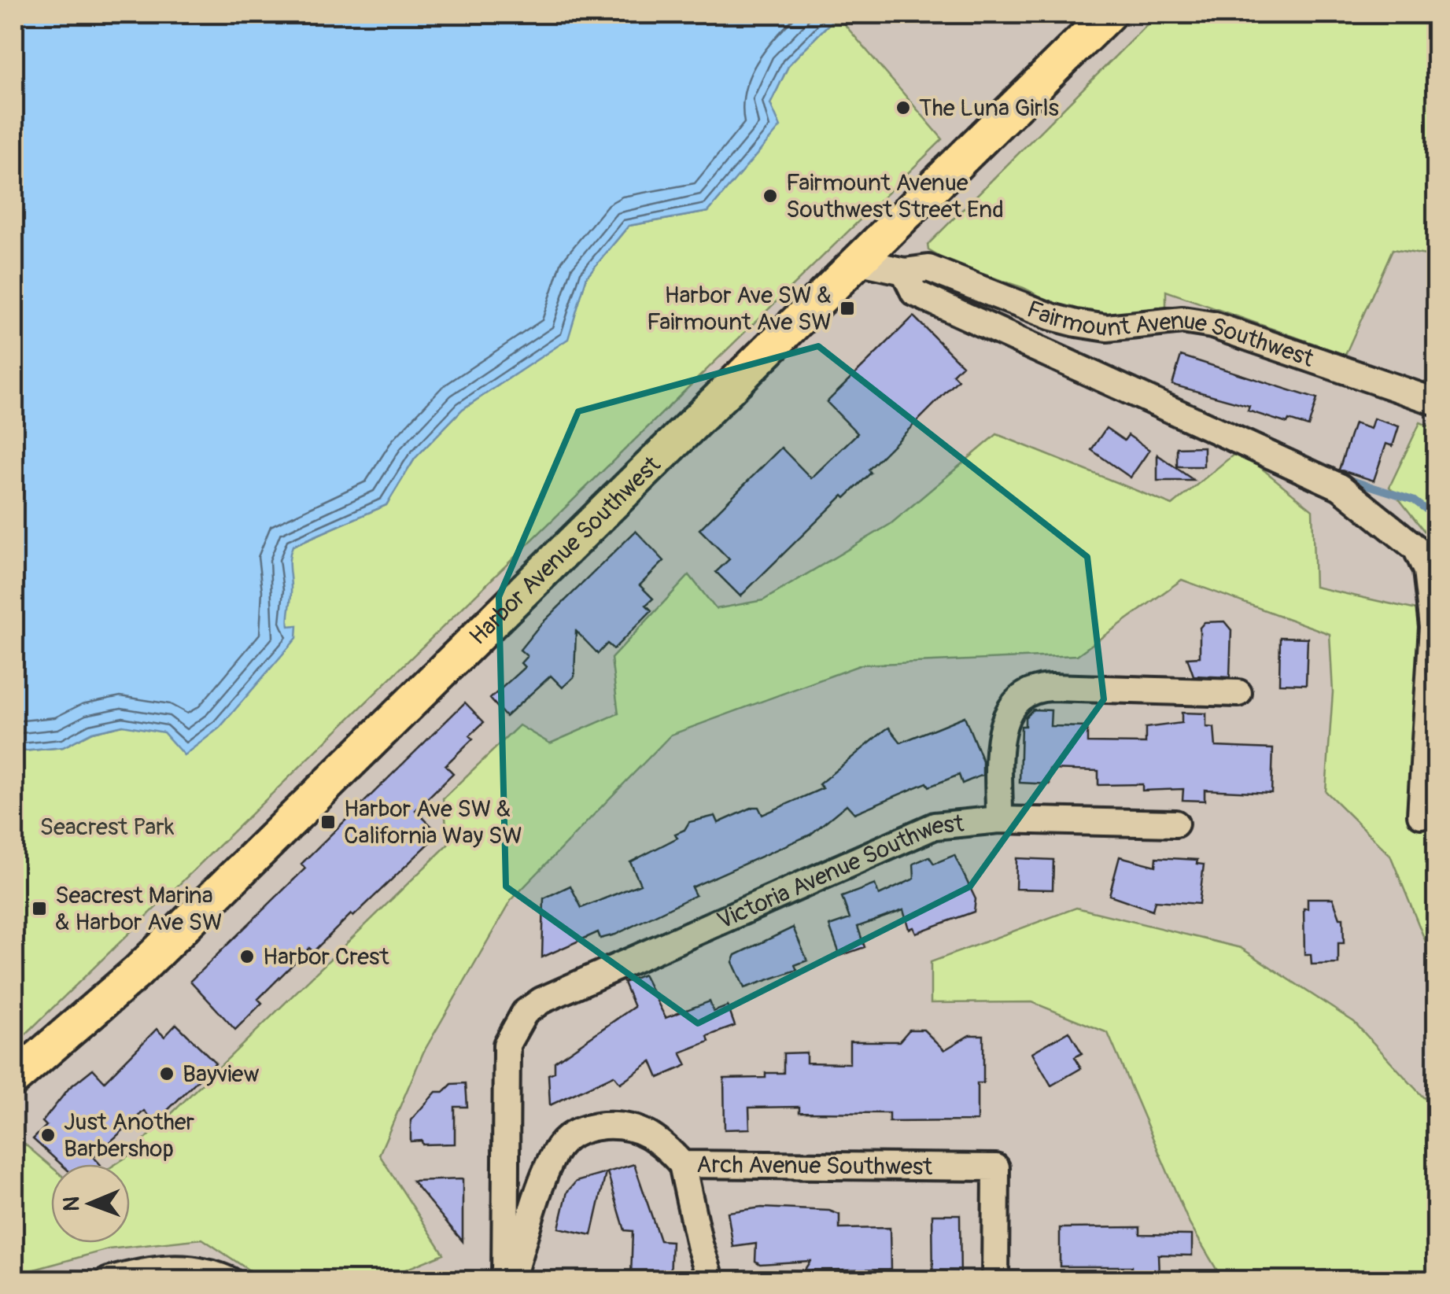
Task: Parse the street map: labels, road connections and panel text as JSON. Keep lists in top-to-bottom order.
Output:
{
  "streets": {
    "main road": ["Harbor Avenue Southwest"],
    "street": ["Fairmount Avenue Southwest", "Victoria Avenue Southwest", "Arch Avenue Southwest"]
  },
  "crossings": [
    ["Fairmount Avenue Southwest", "Harbor Avenue Southwest"],
    ["Victoria Avenue Southwest", "Arch Avenue Southwest"]
  ],
  "parks": ["Seacrest Park"],
  "places": {
    "other": [
      "The Luna Girls",
      "Fairmount Avenue Southwest Street End",
      "Harbor Crest",
      "Bayview",
      "Just Another Barbershop"
    ],
    "transit": ["Harbor Ave SW & Fairmount Ave SW", "Harbor Ave SW & California Way SW", "Seacrest Marina & Harbor Ave SW"]
  },
  "north": "left"
}
